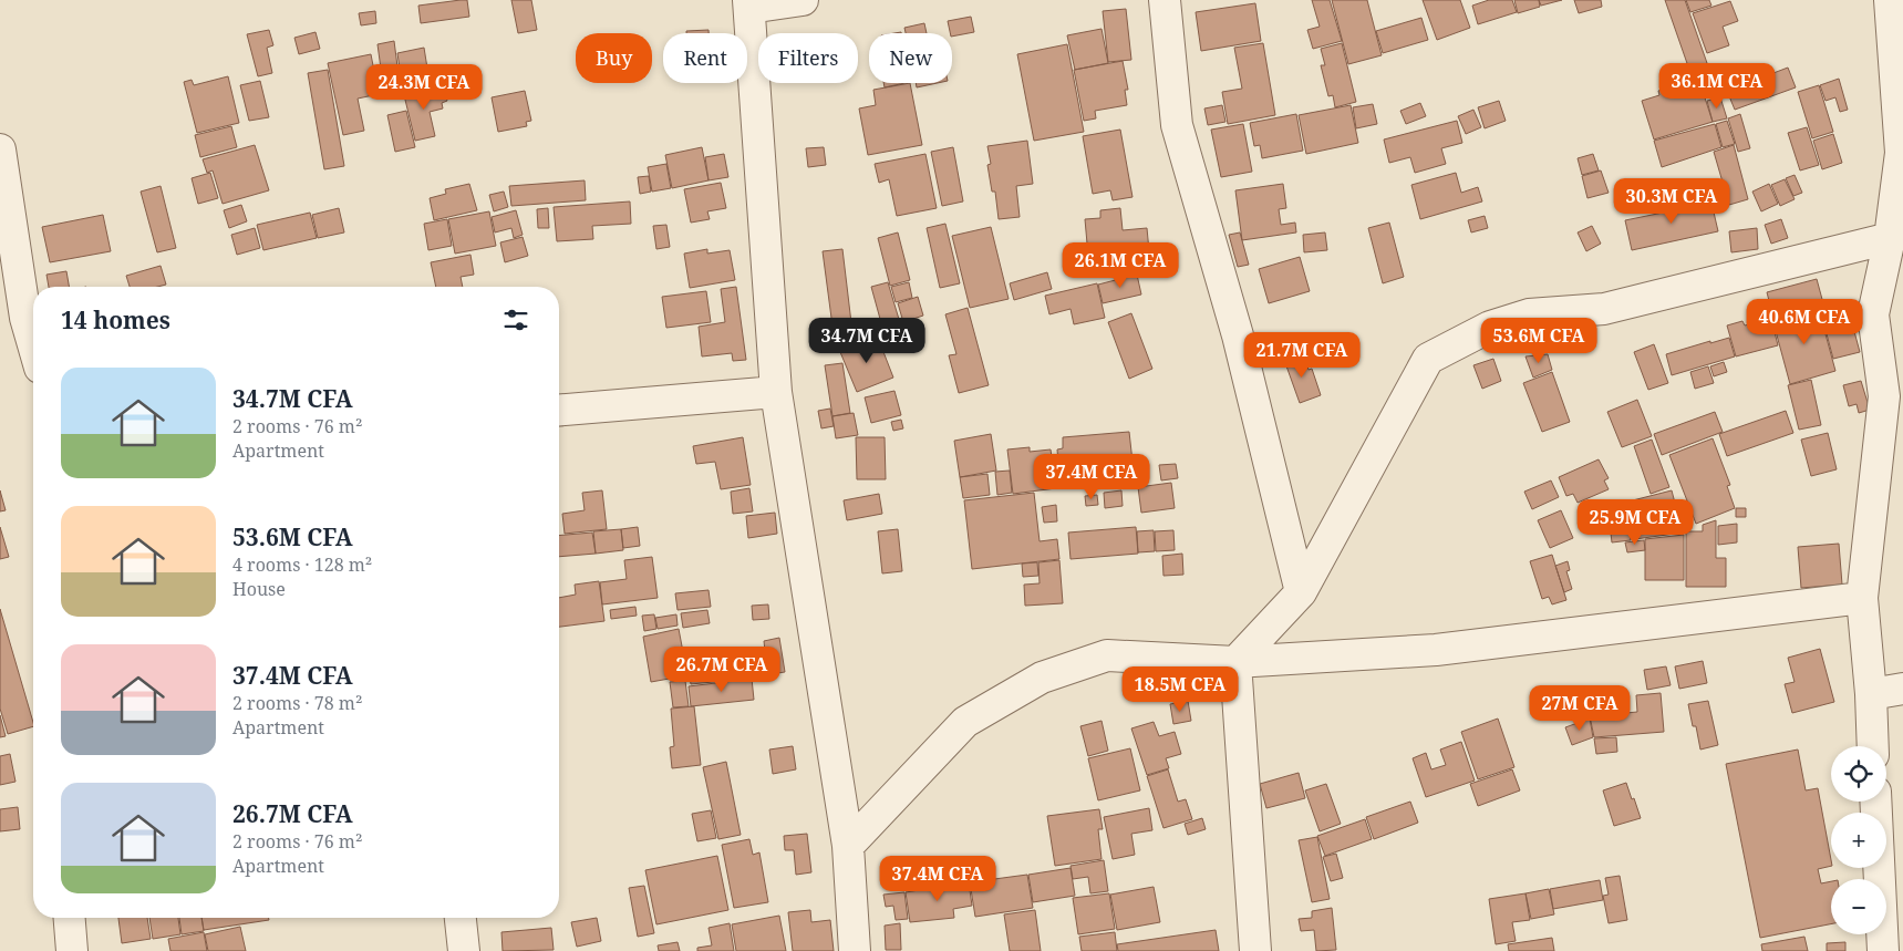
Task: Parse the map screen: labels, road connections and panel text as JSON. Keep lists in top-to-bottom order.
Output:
{
  "page": {
    "chip": [
      "Buy",
      "Rent",
      "Filters",
      "New"
    ],
    "price": [
      "36.1M CFA",
      "24.3M CFA",
      "30.3M CFA",
      "26.1M CFA",
      "40.6M CFA",
      "34.7M CFA",
      "53.6M CFA",
      "21.7M CFA",
      "37.4M CFA",
      "25.9M CFA",
      "26.7M CFA",
      "18.5M CFA",
      "27M CFA",
      "37.4M CFA"
    ],
    "heading": "14 homes",
    "list": [
      {
        "name": "34.7M CFA",
        "note": "2 rooms · 76 m² · Apartment"
      },
      {
        "name": "53.6M CFA",
        "note": "4 rooms · 128 m² · House"
      },
      {
        "name": "37.4M CFA",
        "note": "2 rooms · 78 m² · Apartment"
      },
      {
        "name": "26.7M CFA",
        "note": "2 rooms · 76 m² · Apartment"
      }
    ],
    "map_buttons": ["+", "−"]
  }
}
